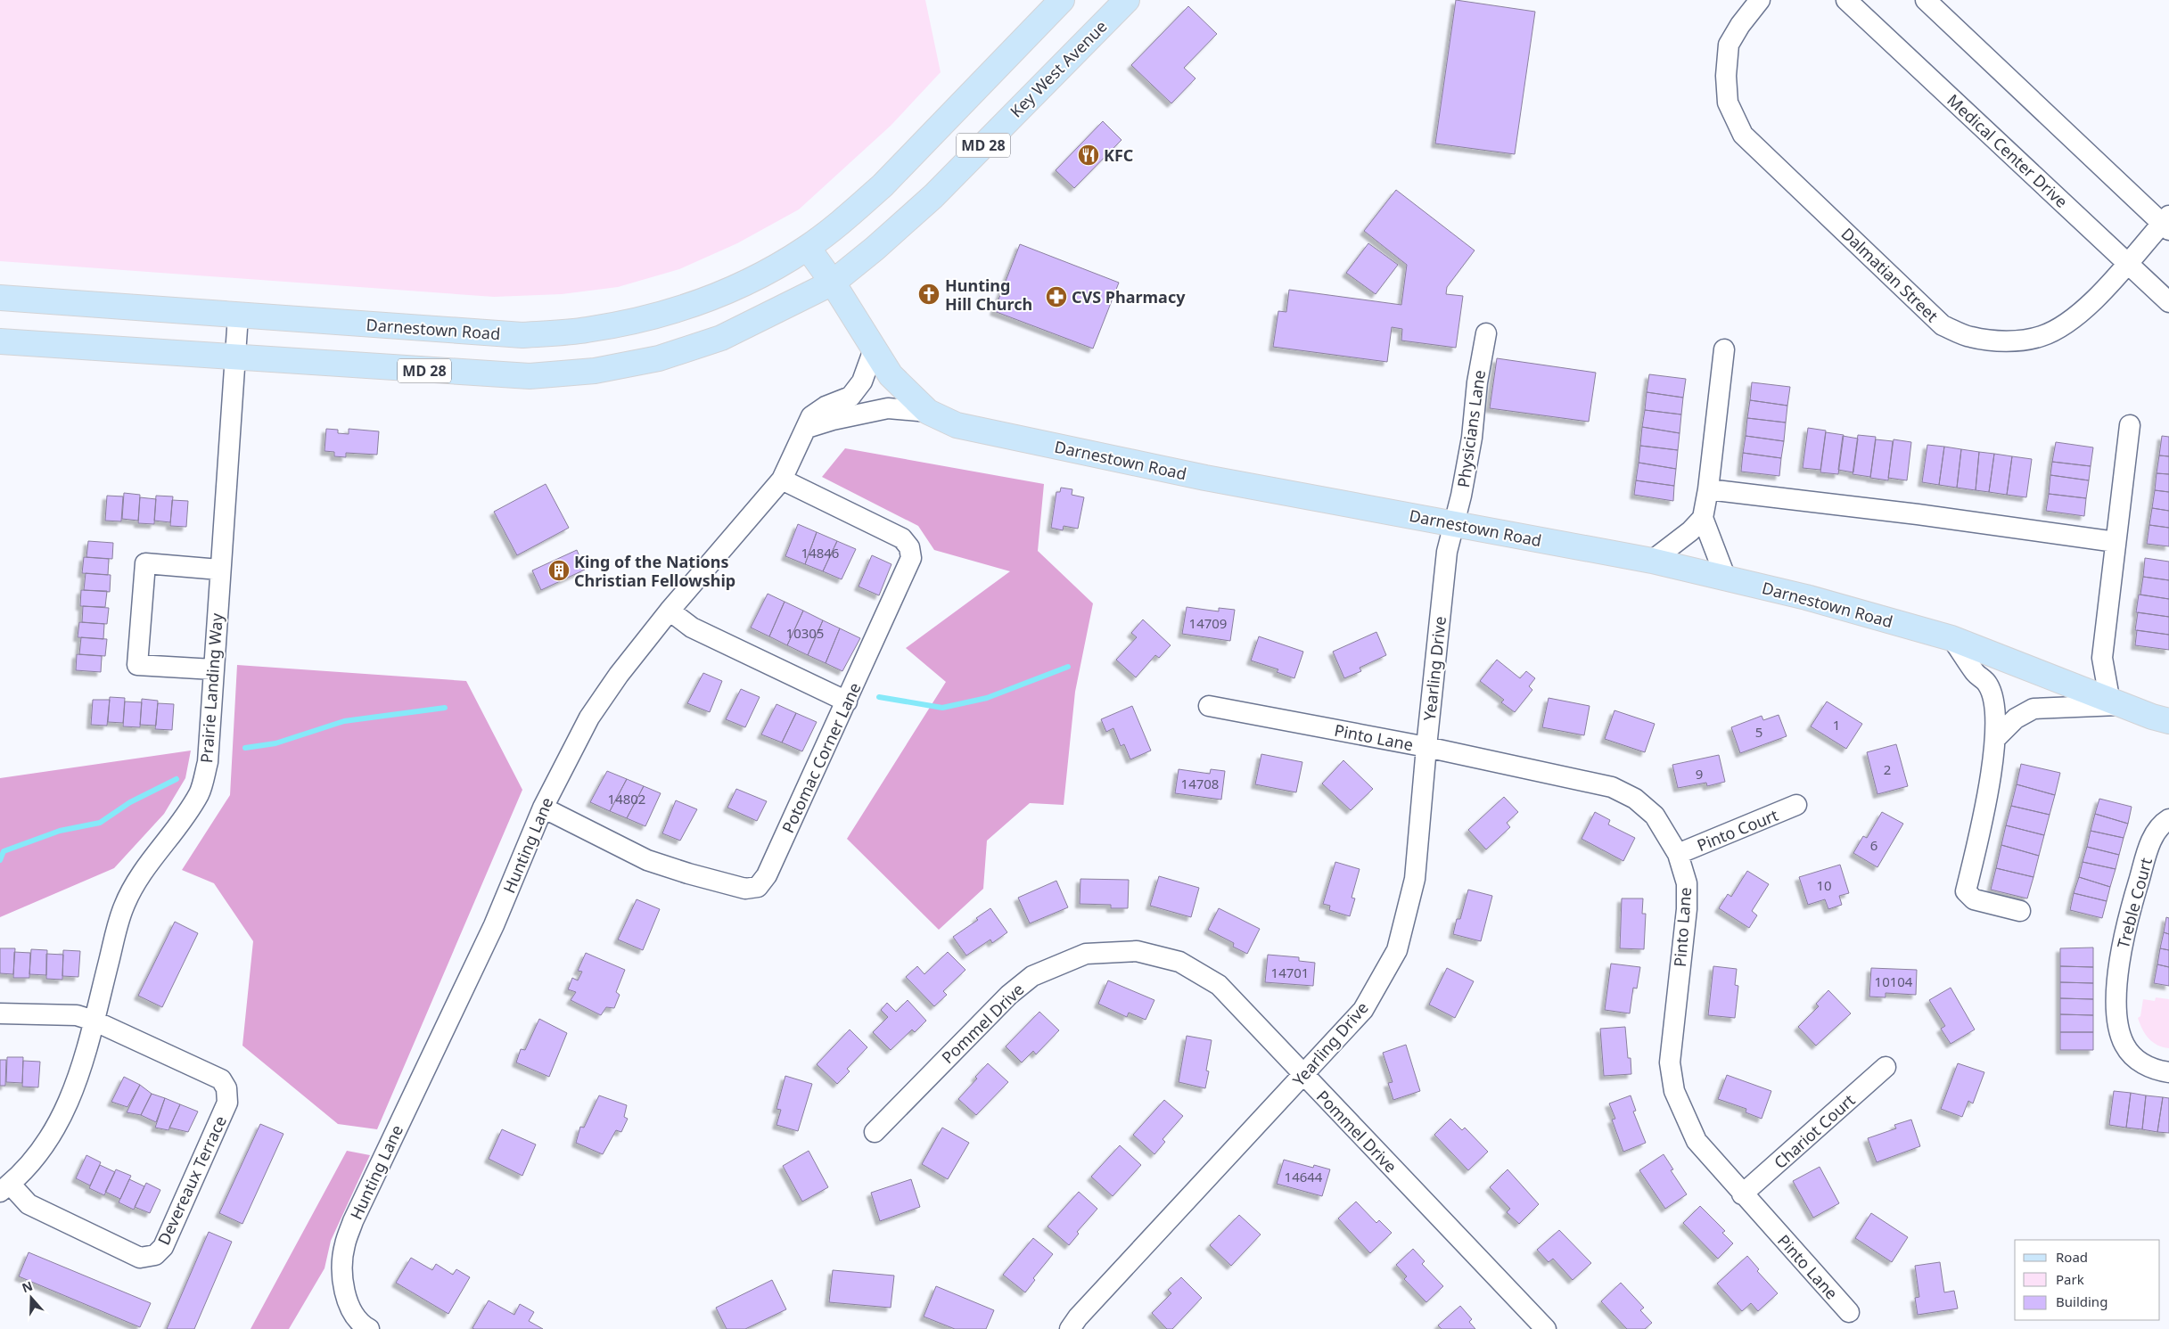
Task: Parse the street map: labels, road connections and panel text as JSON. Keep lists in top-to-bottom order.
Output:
{
  "streets": {
    "main road": ["Key West Avenue", "MD 28", "Darnestown Road"],
    "street": [
      "Medical Center Drive",
      "Dalmatian Street",
      "Physicians Lane",
      "Yearling Drive",
      "Prairie Landing Way",
      "Pinto Lane",
      "Potomac Corner Lane",
      "Pinto Court",
      "Hunting Lane",
      "Treble Court",
      "Pommel Drive",
      "Chariot Court",
      "Devereaux Terrace"
    ]
  },
  "crossings": [
    ["Key West Avenue", "MD 28"],
    ["Key West Avenue", "Darnestown Road"],
    ["MD 28", "Darnestown Road"],
    ["MD 28", "Prairie Landing Way"],
    ["Medical Center Drive", "Dalmatian Street"],
    ["Darnestown Road", "Physicians Lane"],
    ["Darnestown Road", "Yearling Drive"],
    ["Darnestown Road", "Prairie Landing Way"],
    ["Darnestown Road", "Hunting Lane"],
    ["Physicians Lane", "Yearling Drive"],
    ["Yearling Drive", "Pinto Lane"],
    ["Yearling Drive", "Pommel Drive"],
    ["Prairie Landing Way", "Devereaux Terrace"],
    ["Pinto Lane", "Pinto Court"],
    ["Pinto Lane", "Chariot Court"],
    ["Potomac Corner Lane", "Hunting Lane"]
  ],
  "places": {
    "restaurant": ["KFC"],
    "church": ["Hunting Hill Church"],
    "pharmacy": ["CVS Pharmacy"],
    "building": ["King of the Nations Christian Fellowship"]
  },
  "house_numbers": [
    "14846",
    "14709",
    "10305",
    "1",
    "5",
    "2",
    "9",
    "14708",
    "14802",
    "6",
    "10",
    "14701",
    "10104",
    "14644"
  ],
  "legend": ["Road", "Park", "Building"],
  "north": "top"
}
